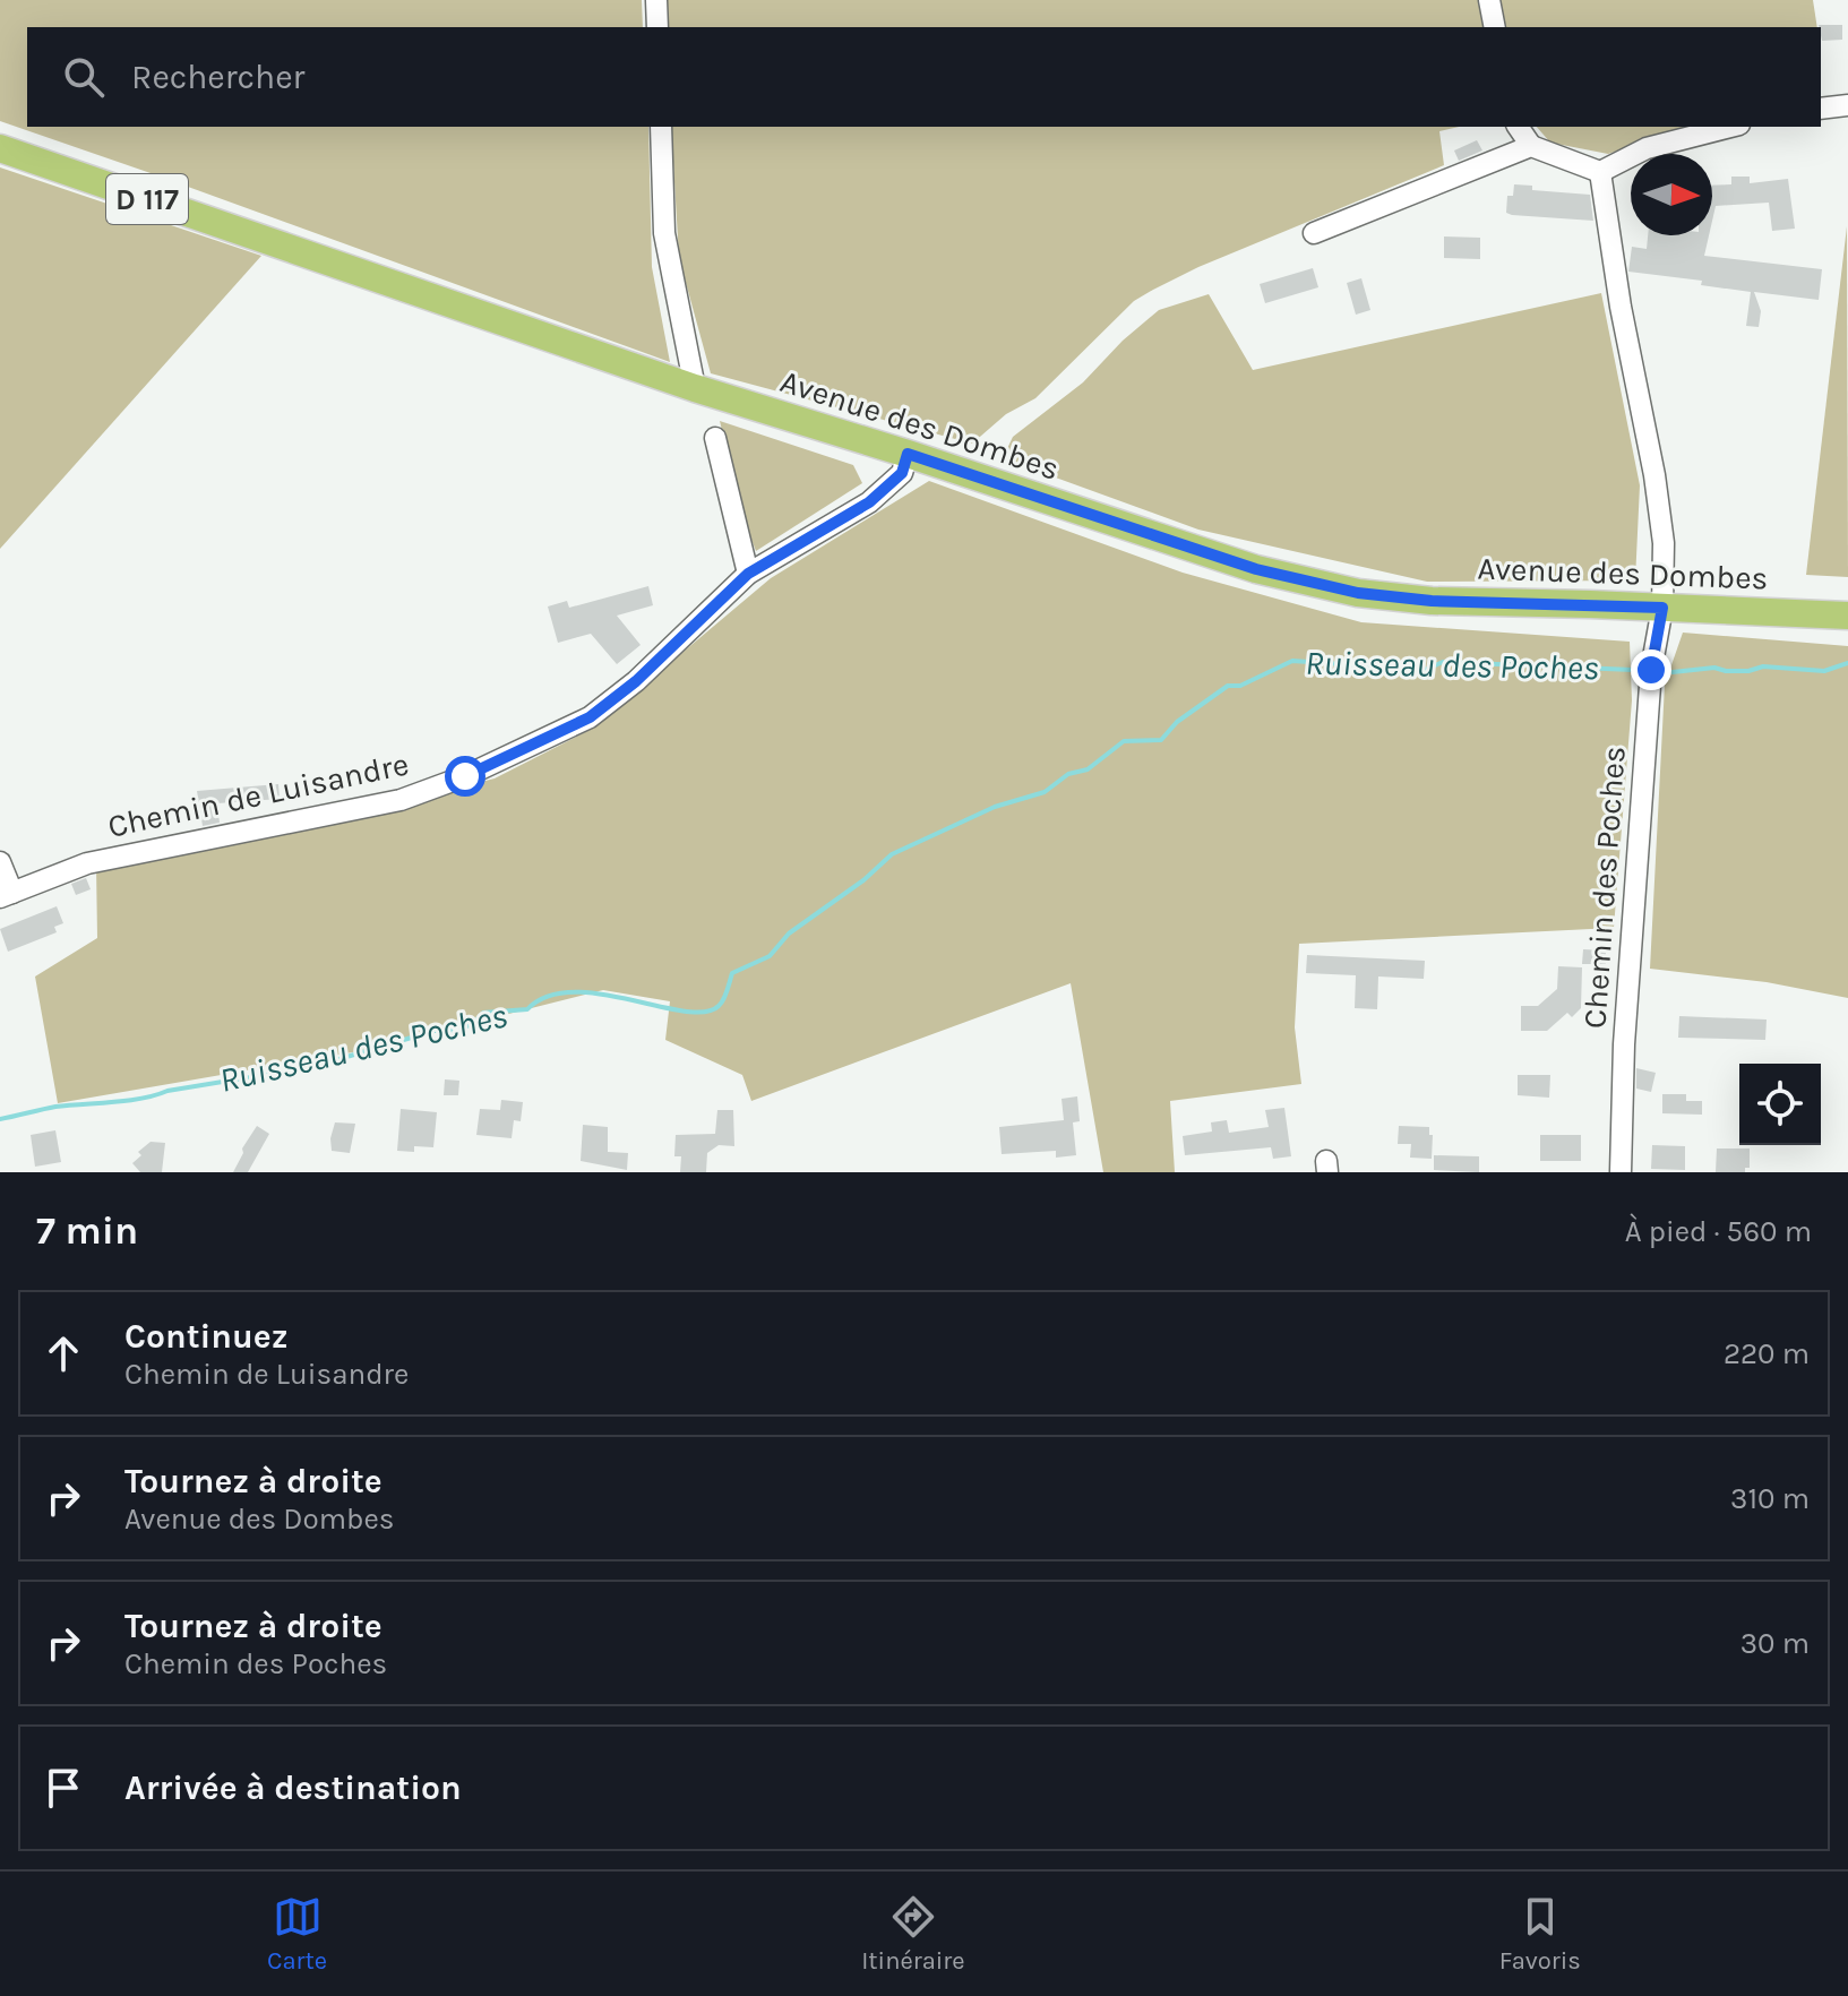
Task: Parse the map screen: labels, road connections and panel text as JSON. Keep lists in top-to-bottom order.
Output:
{
  "streets": {
    "main road": ["D 117", "Avenue des Dombes"],
    "street": ["Chemin de Luisandre", "Chemin des Poches"]
  },
  "crossings": [
    ["Avenue des Dombes", "Chemin de Luisandre"],
    ["Avenue des Dombes", "Chemin des Poches"]
  ],
  "water": ["Ruisseau des Poches"],
  "north": "right",
  "page": {
    "search": "Rechercher",
    "heading": ["7 min", "À pied · 560 m"],
    "list": [
      ["Continuez", "Chemin de Luisandre", "220 m"],
      ["Tournez à droite", "Avenue des Dombes", "310 m"],
      ["Tournez à droite", "Chemin des Poches", "30 m"],
      "Arrivée à destination"
    ],
    "nav": ["Carte", "Itinéraire", "Favoris"]
  }
}
